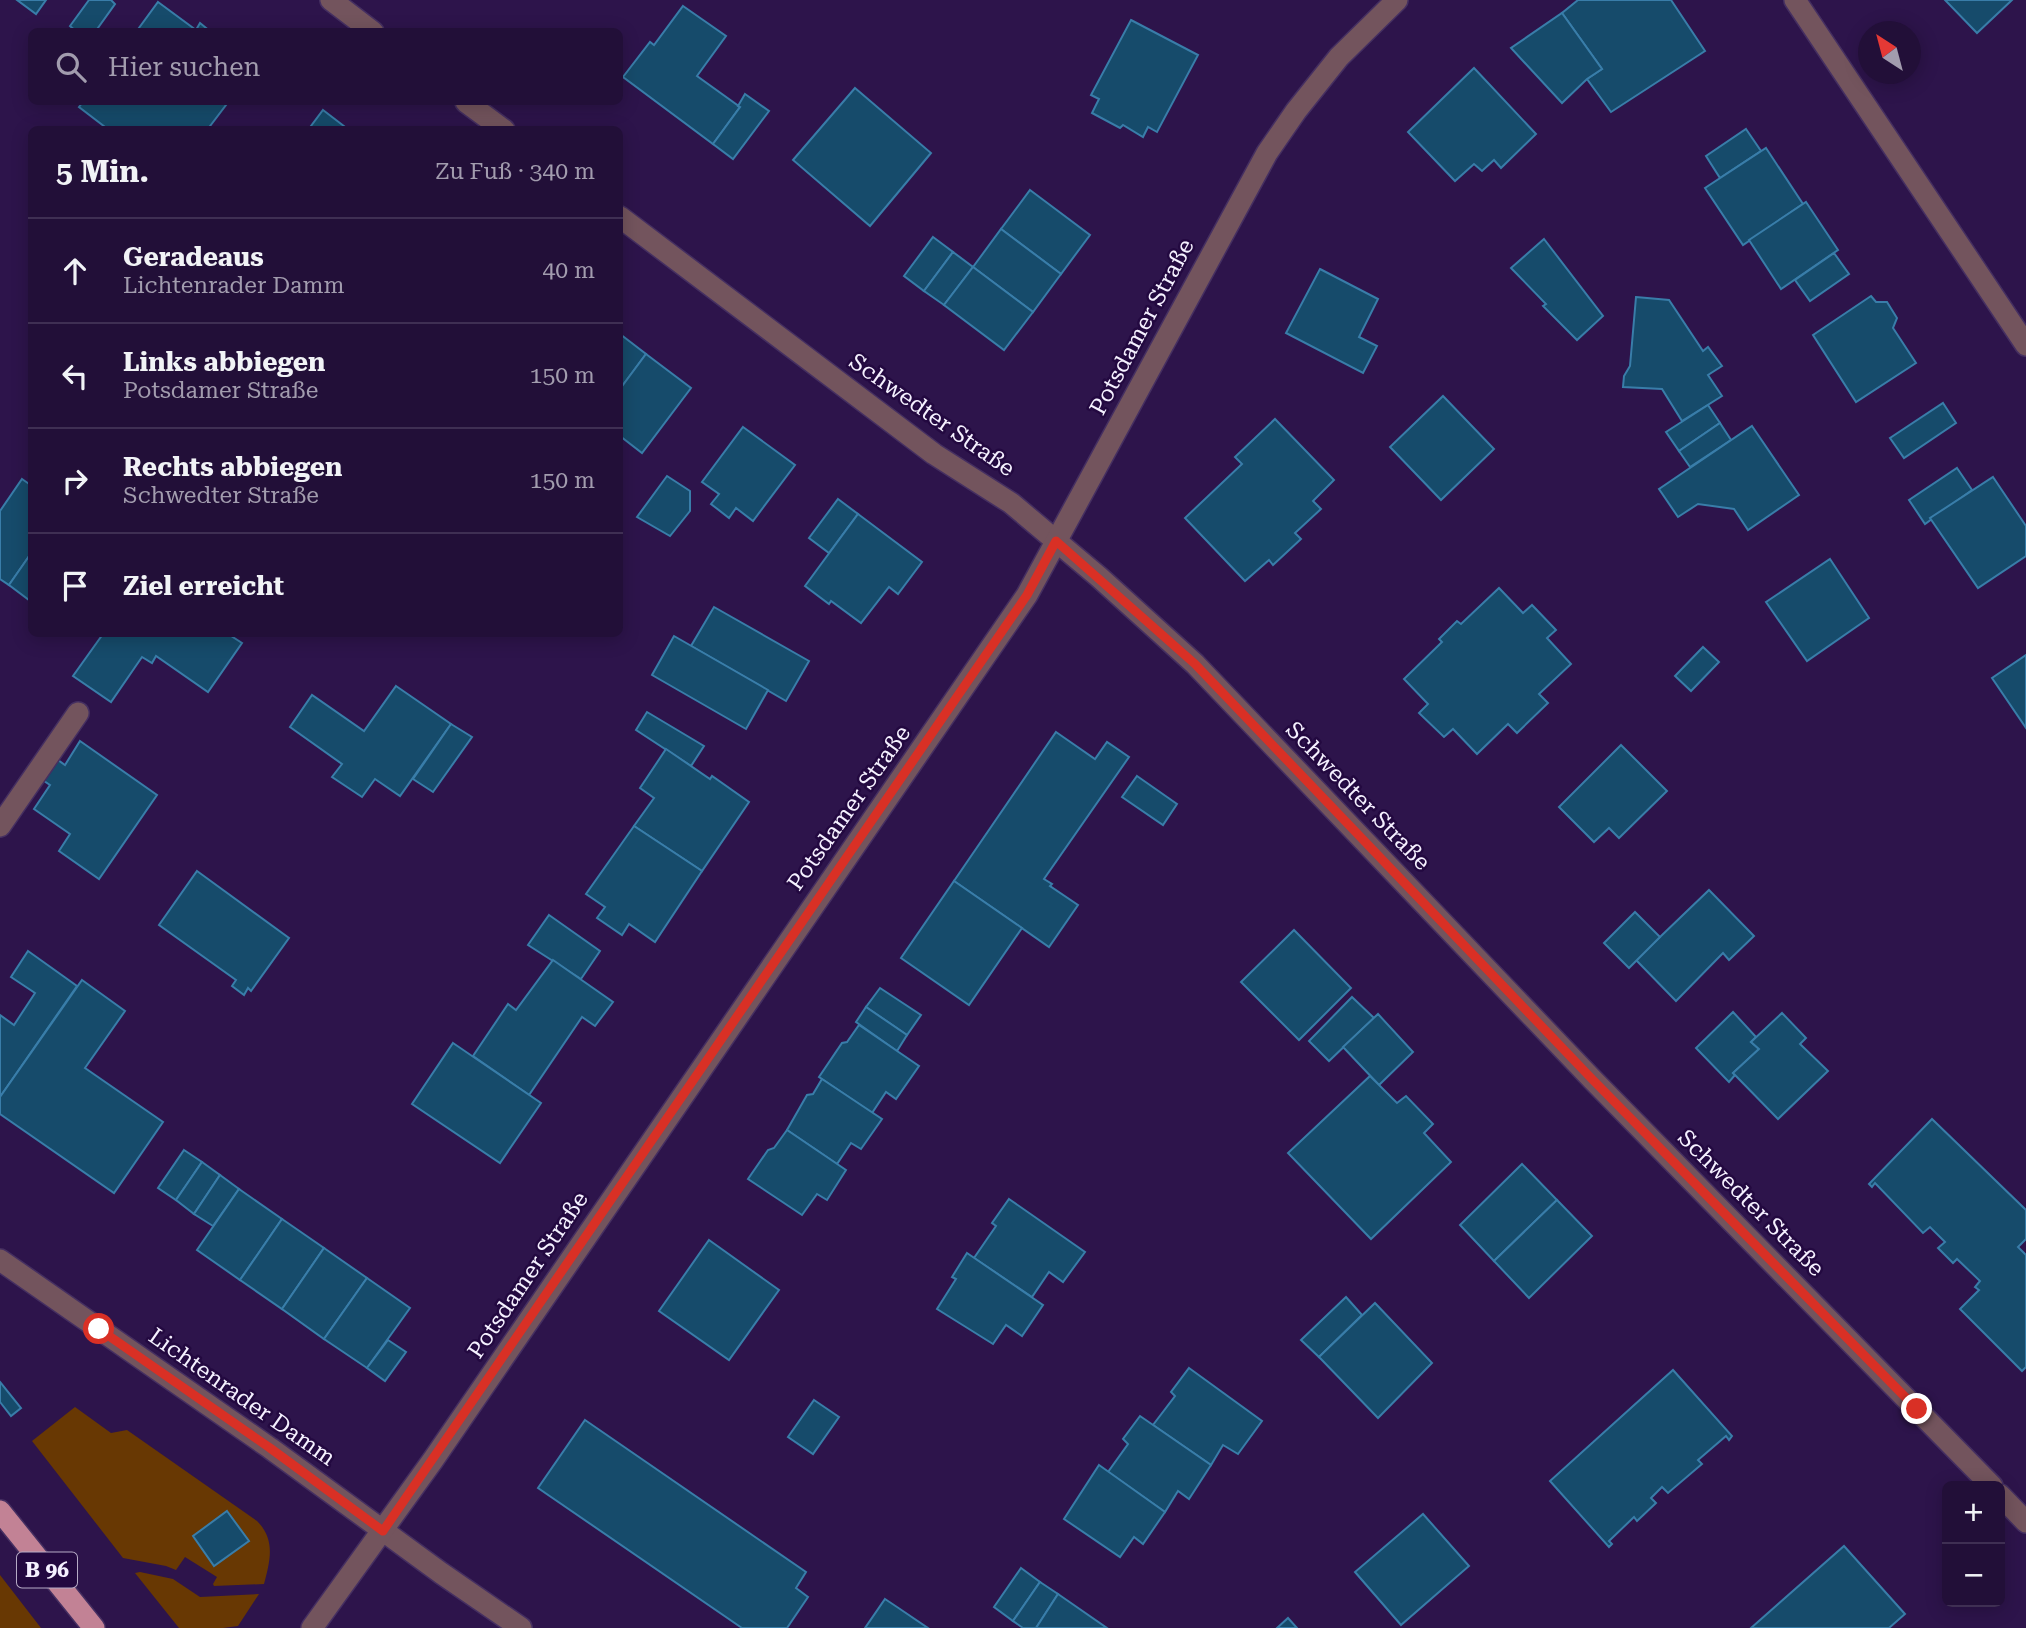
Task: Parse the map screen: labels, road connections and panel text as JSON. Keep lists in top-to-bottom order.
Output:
{
  "streets": {
    "main road": ["B 96"],
    "street": ["Potsdamer Straße", "Schwedter Straße", "Lichtenrader Damm"]
  },
  "crossings": [
    ["Potsdamer Straße", "Schwedter Straße"],
    ["Potsdamer Straße", "Lichtenrader Damm"]
  ],
  "north": "top left",
  "page": {
    "search": "Hier suchen",
    "heading": ["5 Min.", "Zu Fuß · 340 m"],
    "list": [
      ["Geradeaus", "Lichtenrader Damm", "40 m"],
      ["Links abbiegen", "Potsdamer Straße", "150 m"],
      ["Rechts abbiegen", "Schwedter Straße", "150 m"],
      "Ziel erreicht"
    ],
    "map_buttons": ["+", "−"]
  }
}
